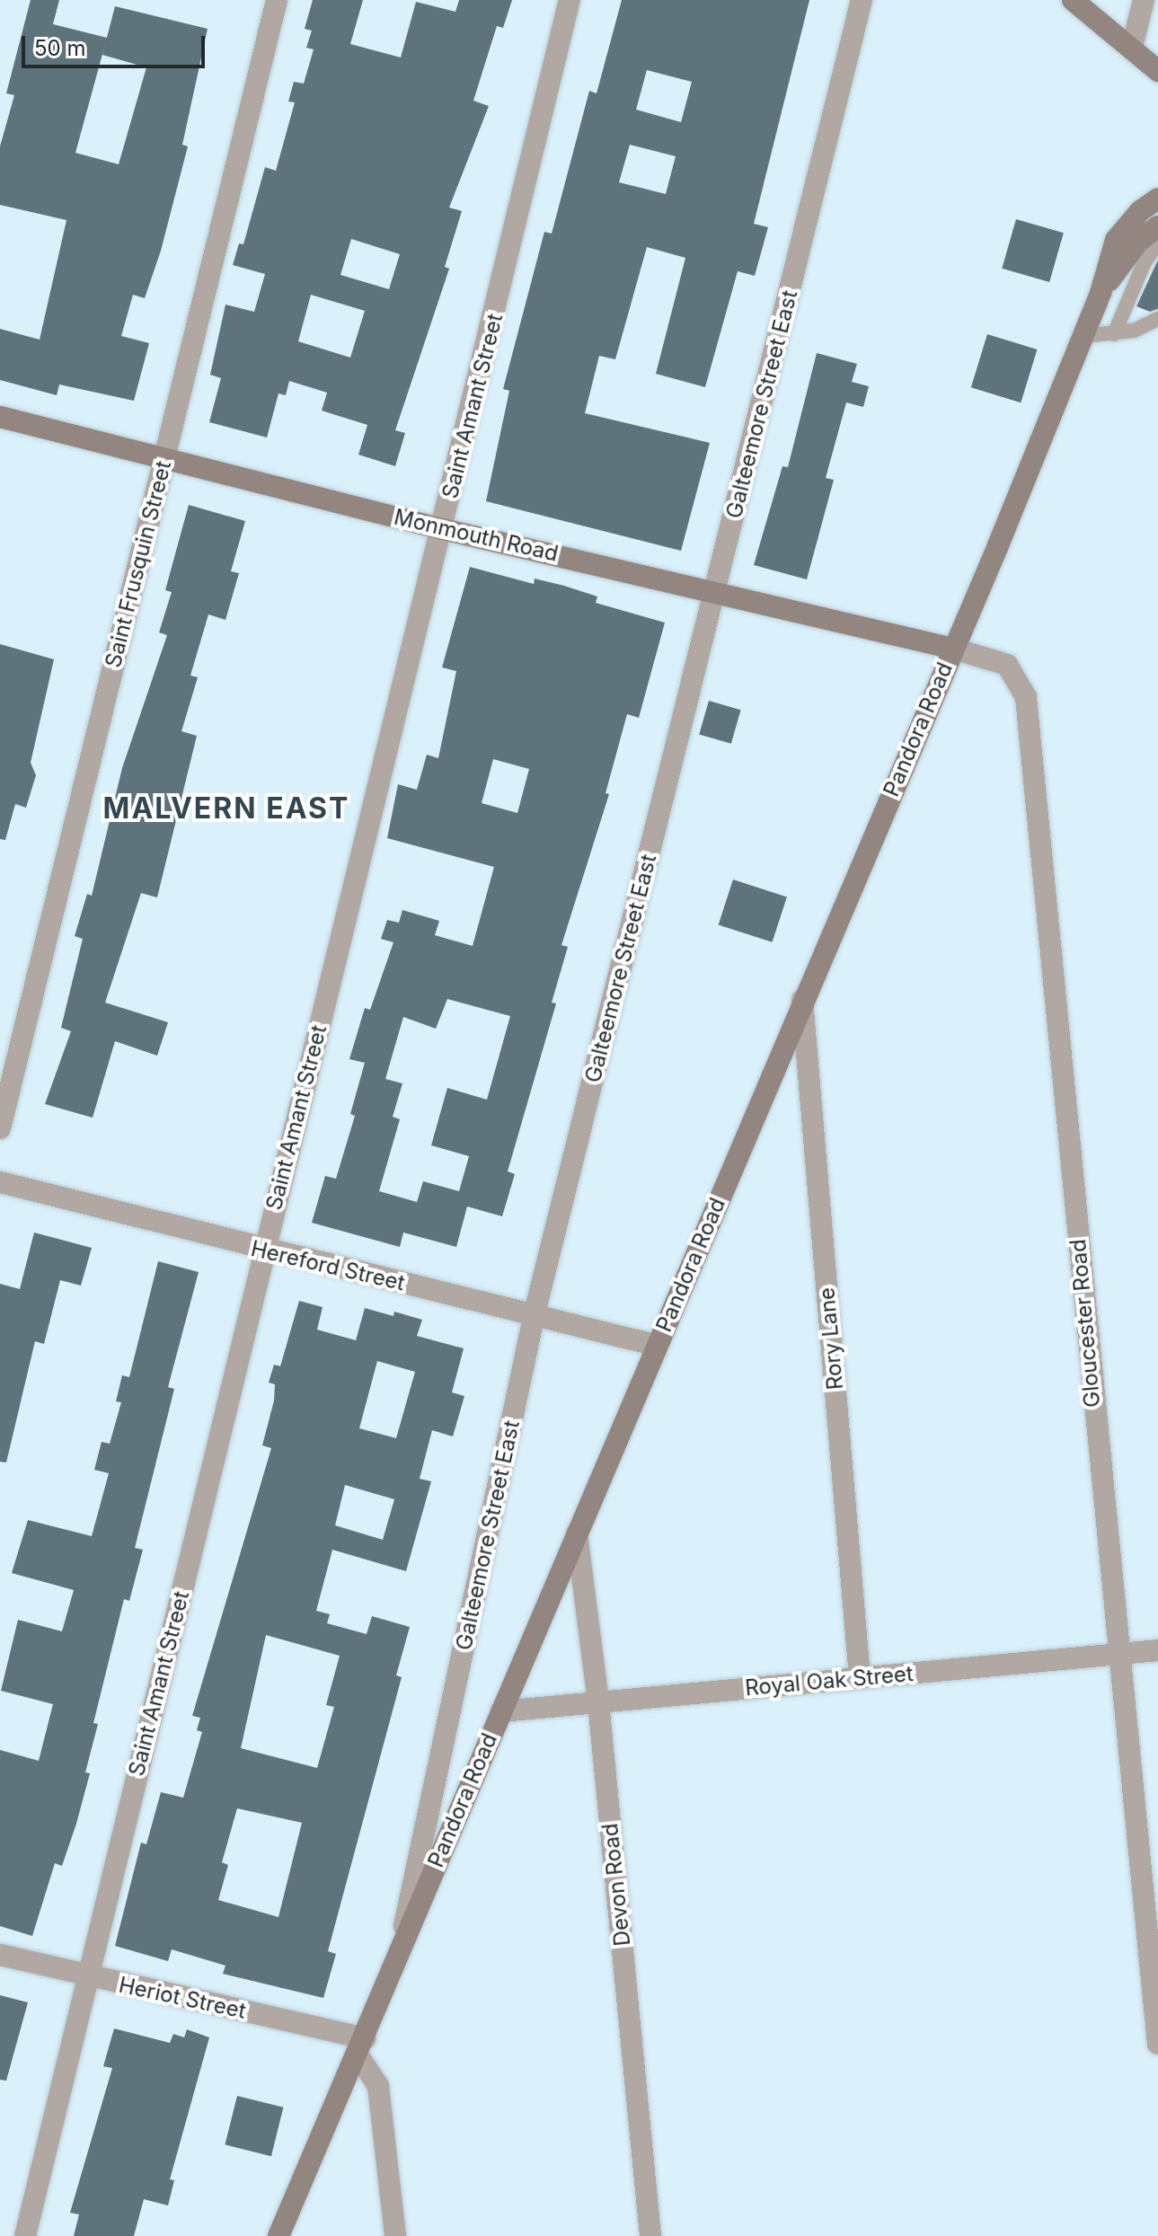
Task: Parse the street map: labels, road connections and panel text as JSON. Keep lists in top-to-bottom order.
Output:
{
  "streets": {
    "street": [
      "Galteemore Street East",
      "Saint Amant Street",
      "Monmouth Road",
      "Saint Frusquin Street",
      "Pandora Road",
      "Hereford Street",
      "Gloucester Road",
      "Rory Lane",
      "Royal Oak Street",
      "Devon Road",
      "Heriot Street"
    ]
  },
  "crossings": [
    ["Galteemore Street East", "Monmouth Road"],
    ["Galteemore Street East", "Pandora Road"],
    ["Galteemore Street East", "Hereford Street"],
    ["Saint Amant Street", "Monmouth Road"],
    ["Saint Amant Street", "Hereford Street"],
    ["Saint Amant Street", "Heriot Street"],
    ["Monmouth Road", "Saint Frusquin Street"],
    ["Monmouth Road", "Pandora Road"],
    ["Monmouth Road", "Gloucester Road"],
    ["Pandora Road", "Hereford Street"],
    ["Pandora Road", "Gloucester Road"],
    ["Pandora Road", "Rory Lane"],
    ["Pandora Road", "Royal Oak Street"],
    ["Pandora Road", "Devon Road"],
    ["Pandora Road", "Heriot Street"],
    ["Gloucester Road", "Royal Oak Street"],
    ["Rory Lane", "Royal Oak Street"],
    ["Royal Oak Street", "Devon Road"]
  ],
  "districts": ["MALVERN EAST"],
  "scale_bar": "50 m"
}
